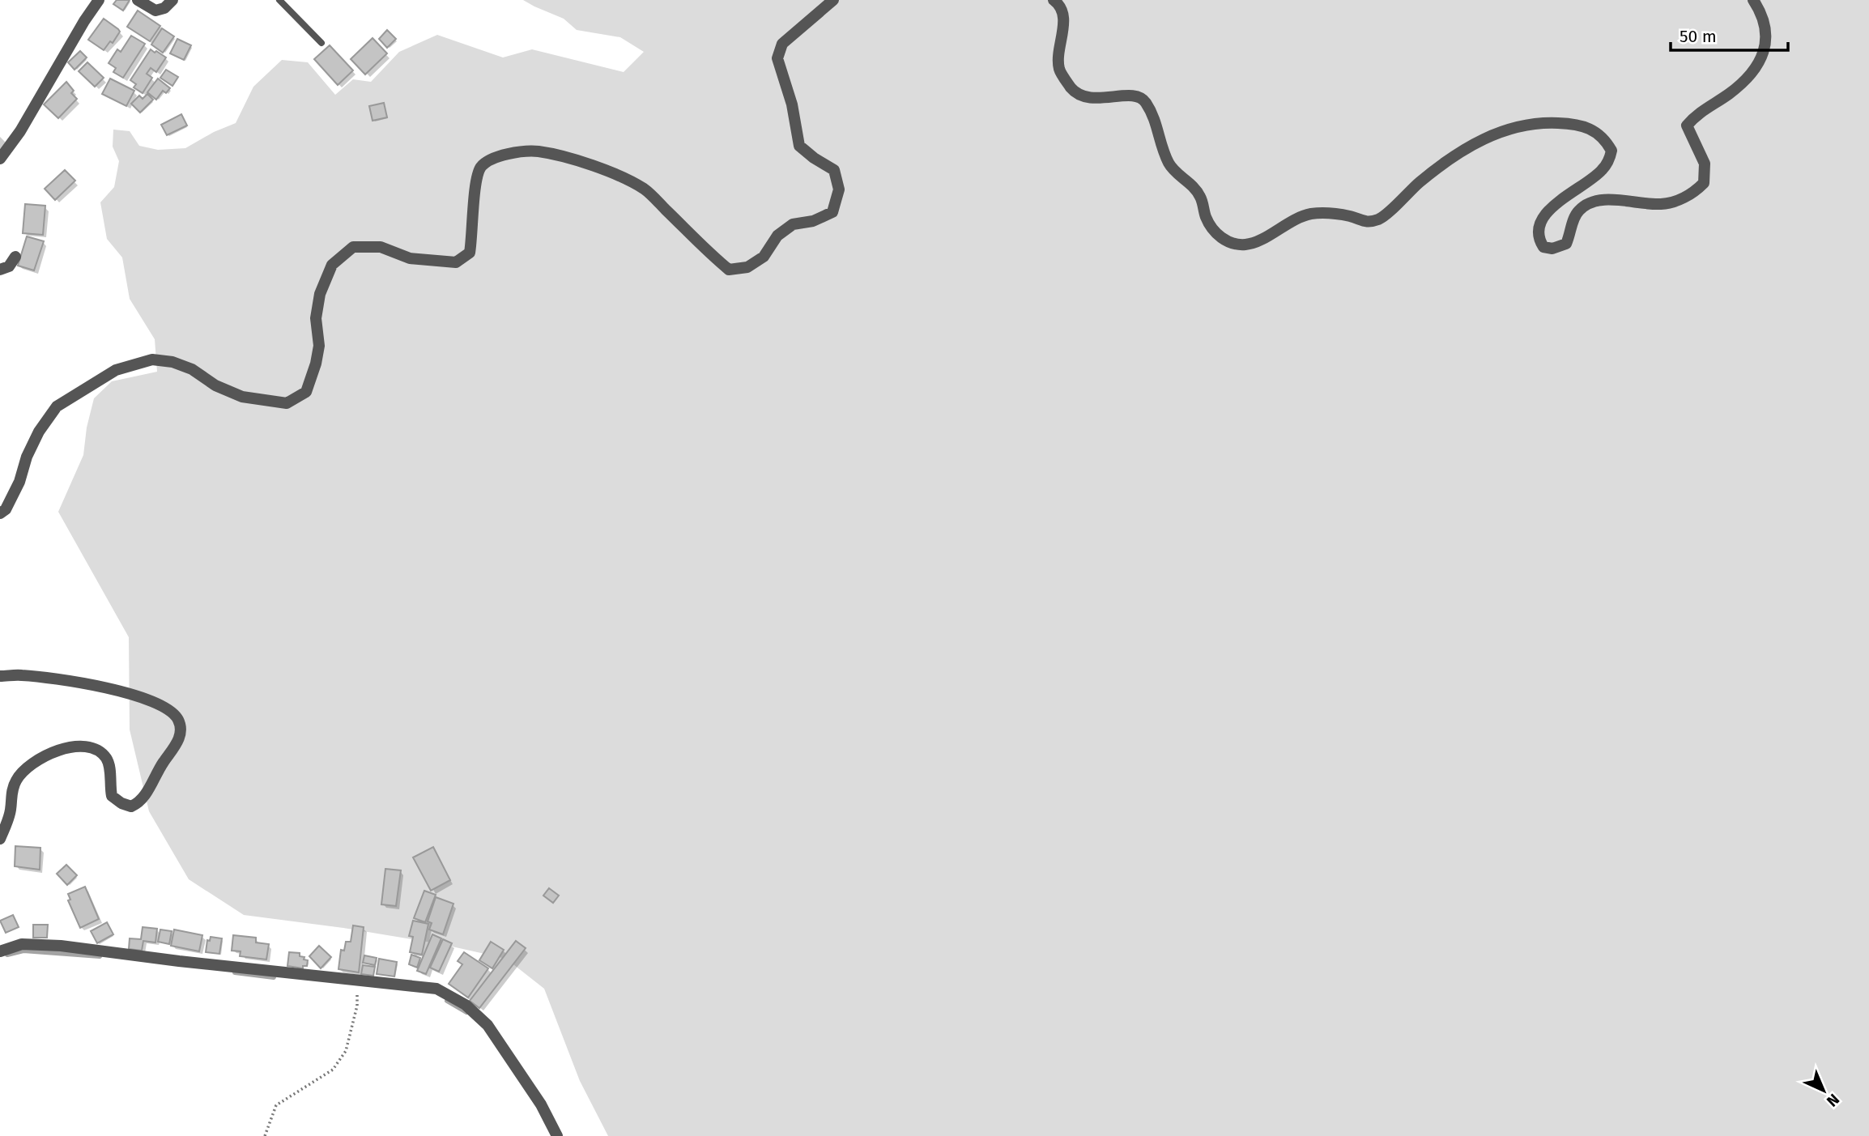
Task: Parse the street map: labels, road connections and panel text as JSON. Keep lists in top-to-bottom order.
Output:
{
  "scale_bar": "50 m",
  "north": "bottom right"
}
